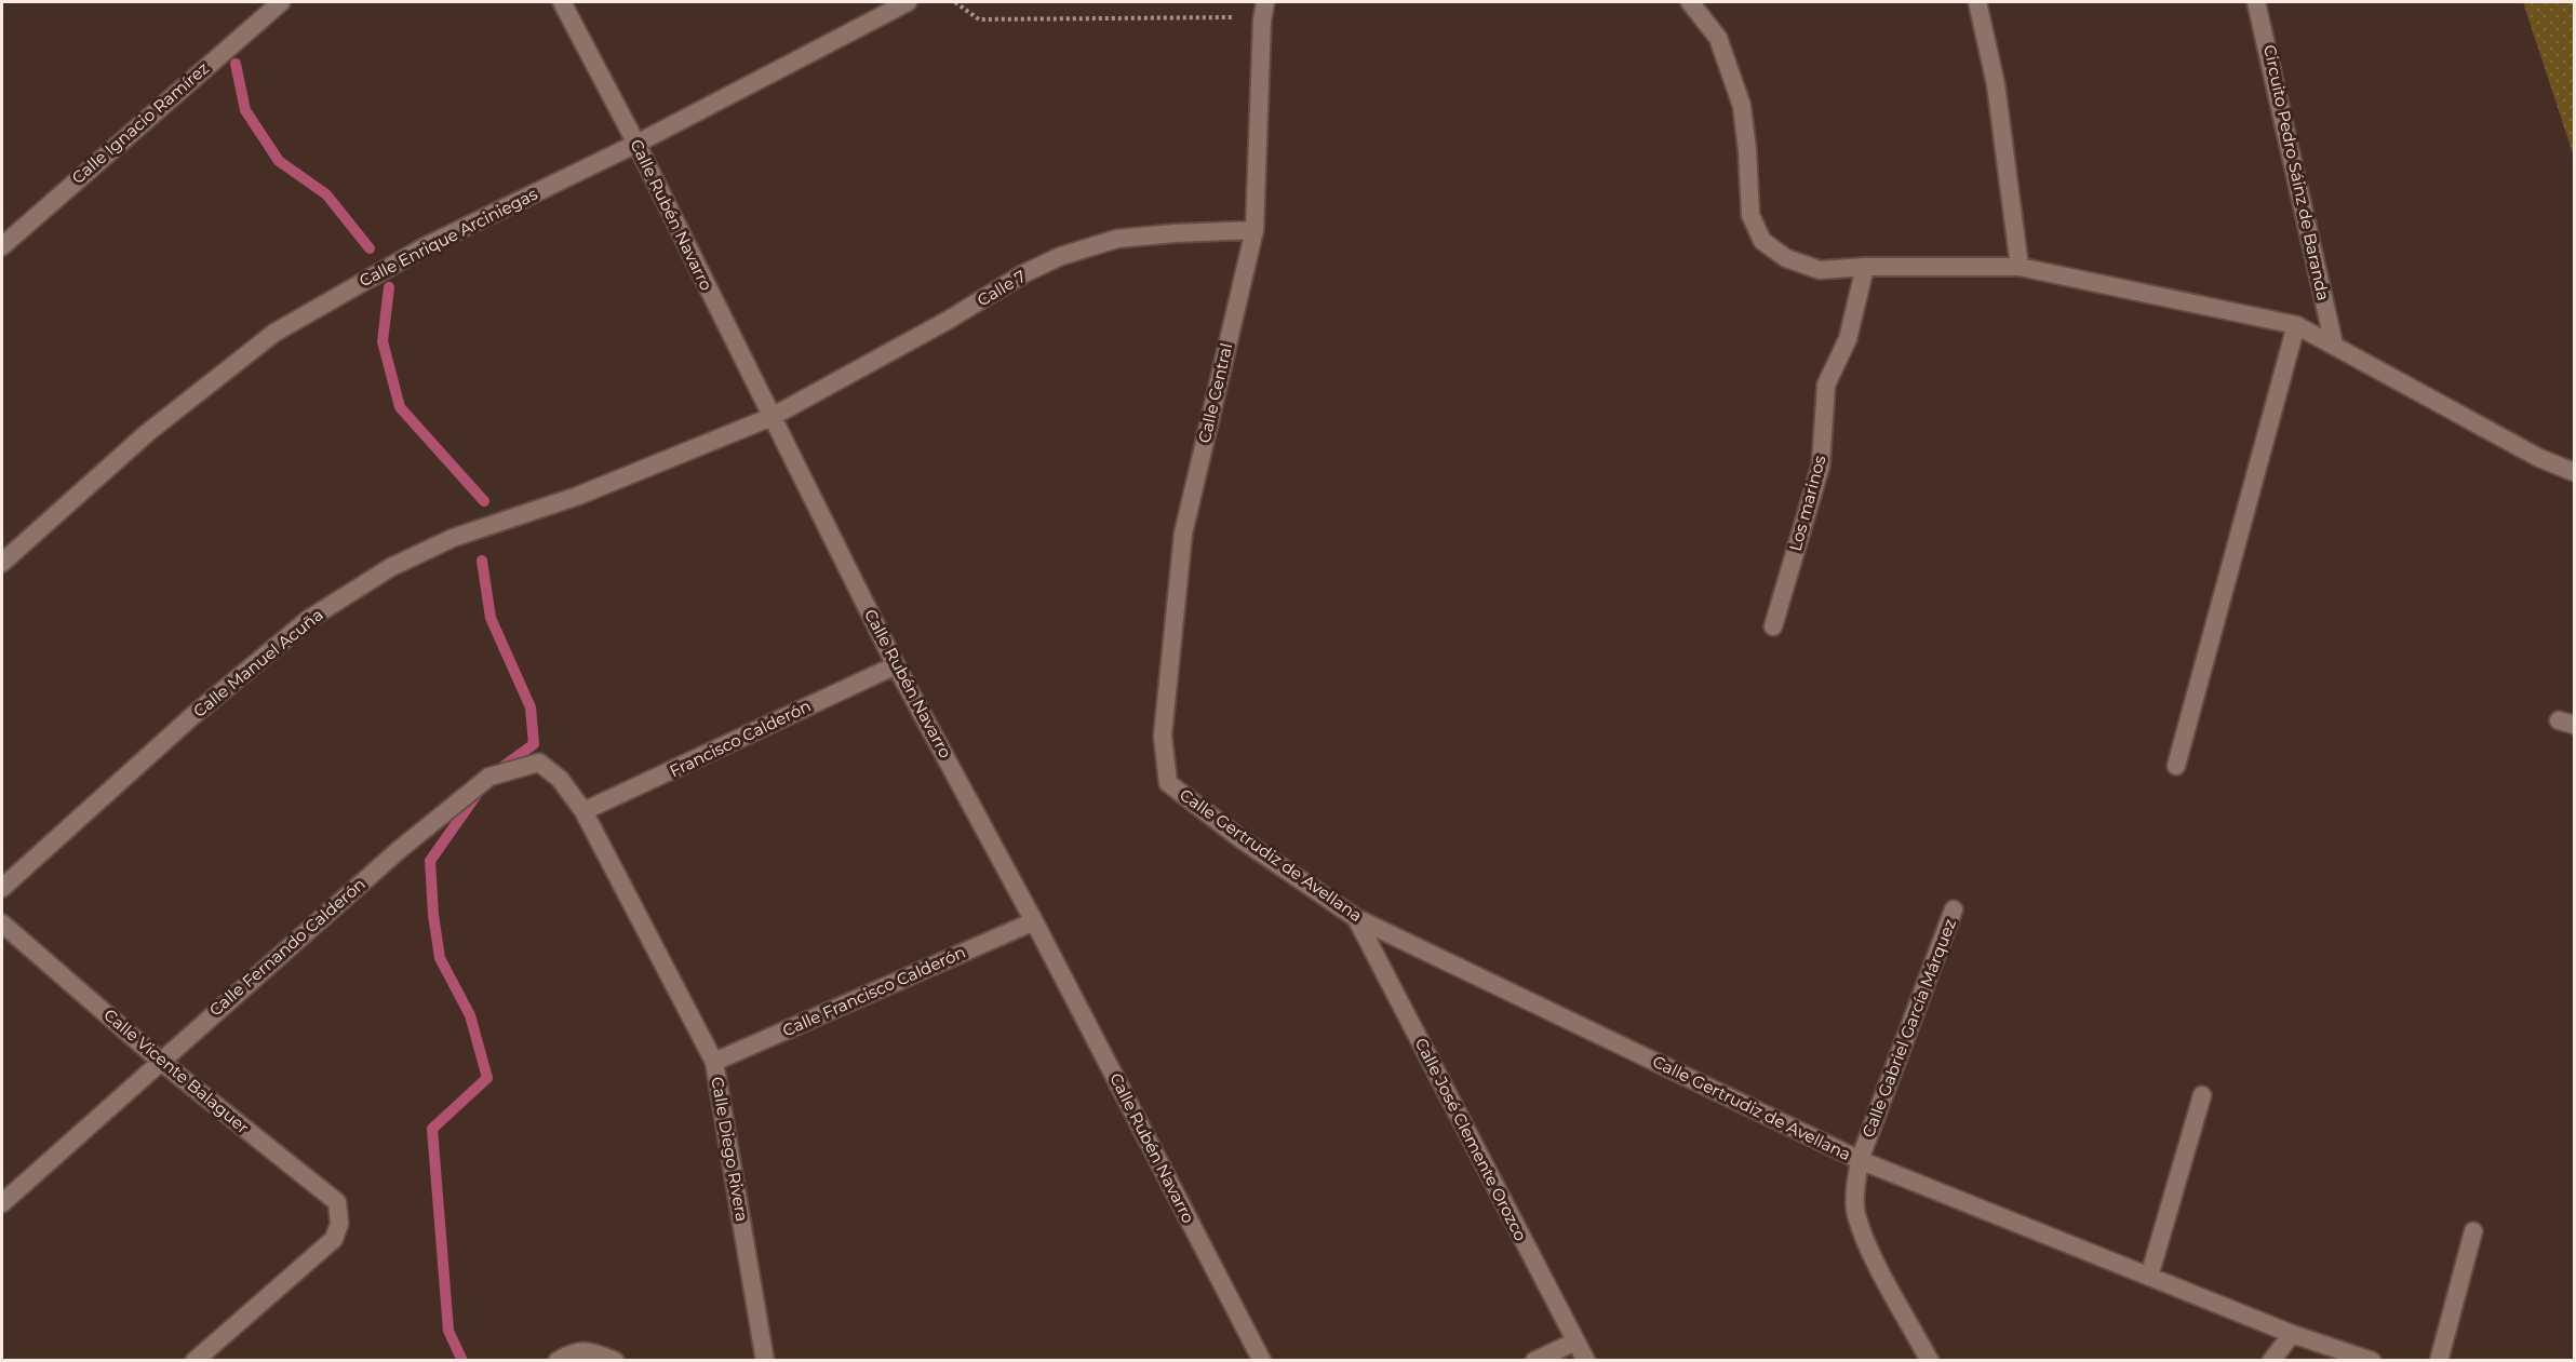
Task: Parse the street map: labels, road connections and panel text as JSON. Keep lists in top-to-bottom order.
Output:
{
  "streets": {
    "street": [
      "Calle Ignacio Ramírez",
      "Circuito Pedro Sáinz de Baranda",
      "Calle Rubén Navarro",
      "Calle Enrique Arciniegas",
      "Calle 7",
      "Calle Central",
      "Los marinos",
      "Calle Manuel Acuña",
      "Francisco Calderón",
      "Calle Gertrudiz de Avellana",
      "Calle Fernando Calderón",
      "Calle Francisco Calderón",
      "Calle Gabriel García Márquez",
      "Calle Vicente Balaguer",
      "Calle José Clemente Orozco",
      "Calle Diego Rivera"
    ]
  },
  "crossings": [
    ["Calle Rubén Navarro", "Calle Enrique Arciniegas"],
    ["Calle Rubén Navarro", "Calle 7"],
    ["Calle Rubén Navarro", "Calle Manuel Acuña"],
    ["Calle Rubén Navarro", "Francisco Calderón"],
    ["Calle Rubén Navarro", "Calle Francisco Calderón"],
    ["Calle 7", "Calle Central"],
    ["Calle 7", "Calle Manuel Acuña"],
    ["Calle Central", "Calle Gertrudiz de Avellana"],
    ["Francisco Calderón", "Calle Fernando Calderón"],
    ["Francisco Calderón", "Calle Diego Rivera"],
    ["Calle Gertrudiz de Avellana", "Calle Gabriel García Márquez"],
    ["Calle Gertrudiz de Avellana", "Calle José Clemente Orozco"],
    ["Calle Fernando Calderón", "Calle Vicente Balaguer"],
    ["Calle Fernando Calderón", "Calle Diego Rivera"],
    ["Calle Francisco Calderón", "Calle Diego Rivera"]
  ]
}
